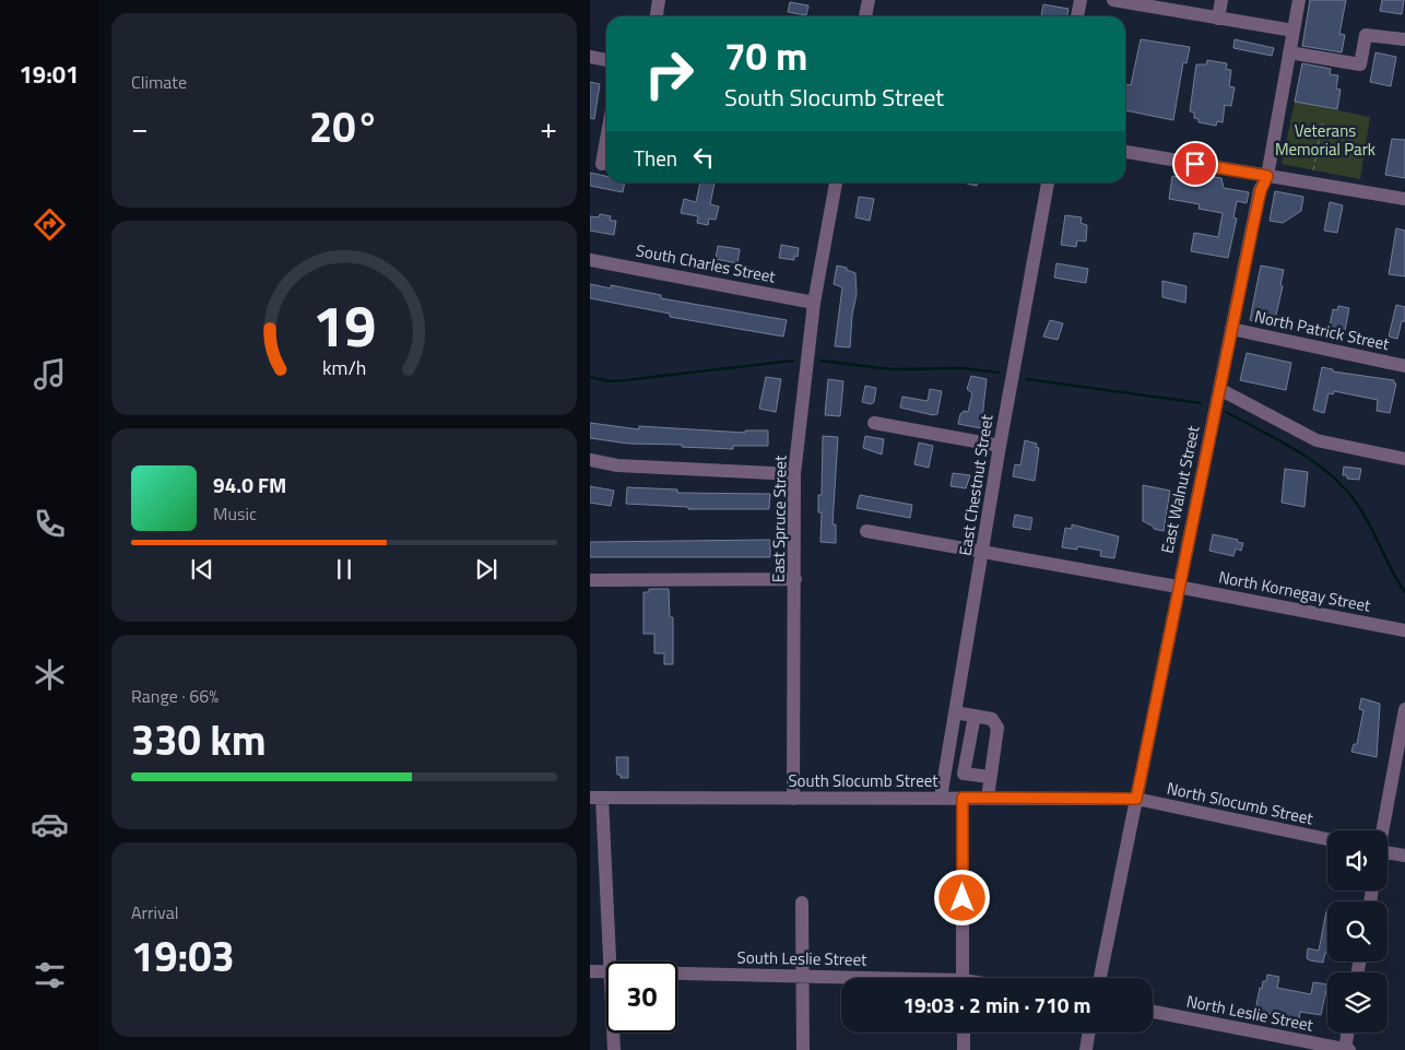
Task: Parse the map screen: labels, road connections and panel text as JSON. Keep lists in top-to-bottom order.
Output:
{
  "streets": {
    "street": [
      "South Charles Street",
      "North Patrick Street",
      "East Chestnut Street",
      "East Walnut Street",
      "East Spruce Street",
      "North Kornegay Street",
      "South Slocumb Street",
      "North Slocumb Street",
      "South Leslie Street",
      "North Leslie Street"
    ]
  },
  "crossings": [
    ["South Charles Street", "East Spruce Street"],
    ["North Patrick Street", "East Walnut Street"],
    ["East Chestnut Street", "North Kornegay Street"],
    ["East Chestnut Street", "South Slocumb Street"],
    ["East Walnut Street", "North Kornegay Street"],
    ["East Walnut Street", "South Slocumb Street"],
    ["East Walnut Street", "North Slocumb Street"],
    ["East Spruce Street", "South Slocumb Street"],
    ["South Slocumb Street", "North Slocumb Street"]
  ],
  "parks": ["Veterans Memorial Park"],
  "page": {
    "tabs": "19:01",
    "tile": [
      "Climate",
      ["Range · 66%", "330 km"],
      ["Arrival", "19:03"]
    ],
    "turn": ["70 m", "South Slocumb Street"],
    "heat": ["−", "20°", "+"],
    "then": "Then",
    "song": ["94.0 FM", "Music"],
    "limit": "30",
    "trip": "19:03 · 2 min · 710 m",
    "gauge": ["19", "km/h"]
  }
}
